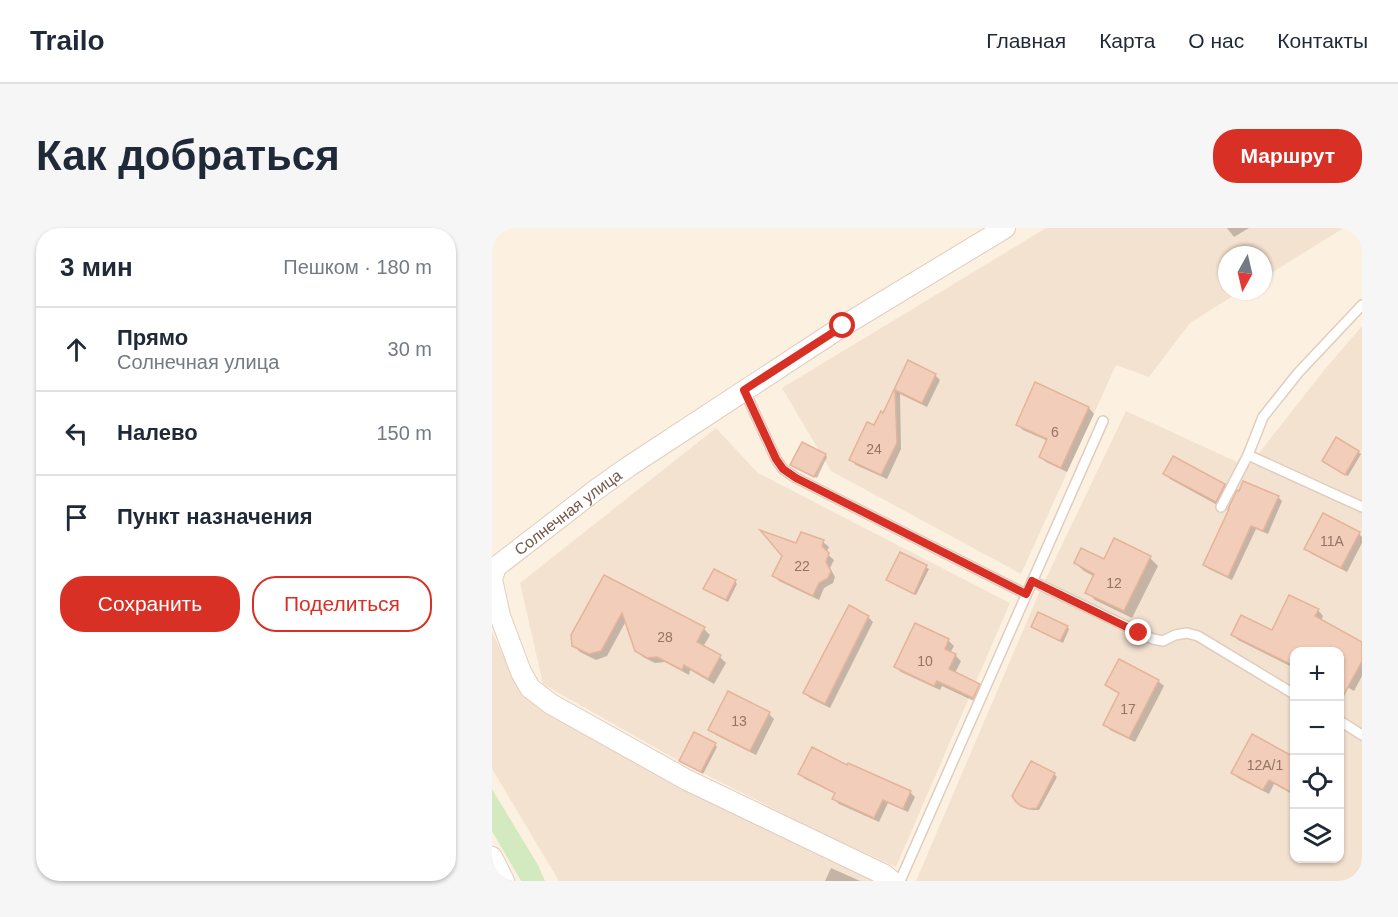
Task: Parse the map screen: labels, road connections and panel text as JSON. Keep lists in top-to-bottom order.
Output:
{
  "streets": {
    "street": ["Солнечная улица"]
  },
  "house_numbers": [
    "6",
    "24",
    "11А",
    "22",
    "12",
    "28",
    "10",
    "17",
    "13",
    "12А/1"
  ],
  "north": "bottom",
  "page": {
    "header": "Trailo",
    "nav": [
      "Главная",
      "Карта",
      "О нас",
      "Контакты"
    ],
    "buttons": [
      "Маршрут",
      ["Сохранить", "Поделиться"]
    ],
    "title": "Как добраться",
    "heading": ["3 мин", "Пешком · 180 m"],
    "list": [
      ["Прямо", "Солнечная улица", "30 m"],
      ["Налево", "150 m"],
      "Пункт назначения"
    ],
    "map_buttons": ["+", "−"]
  }
}
